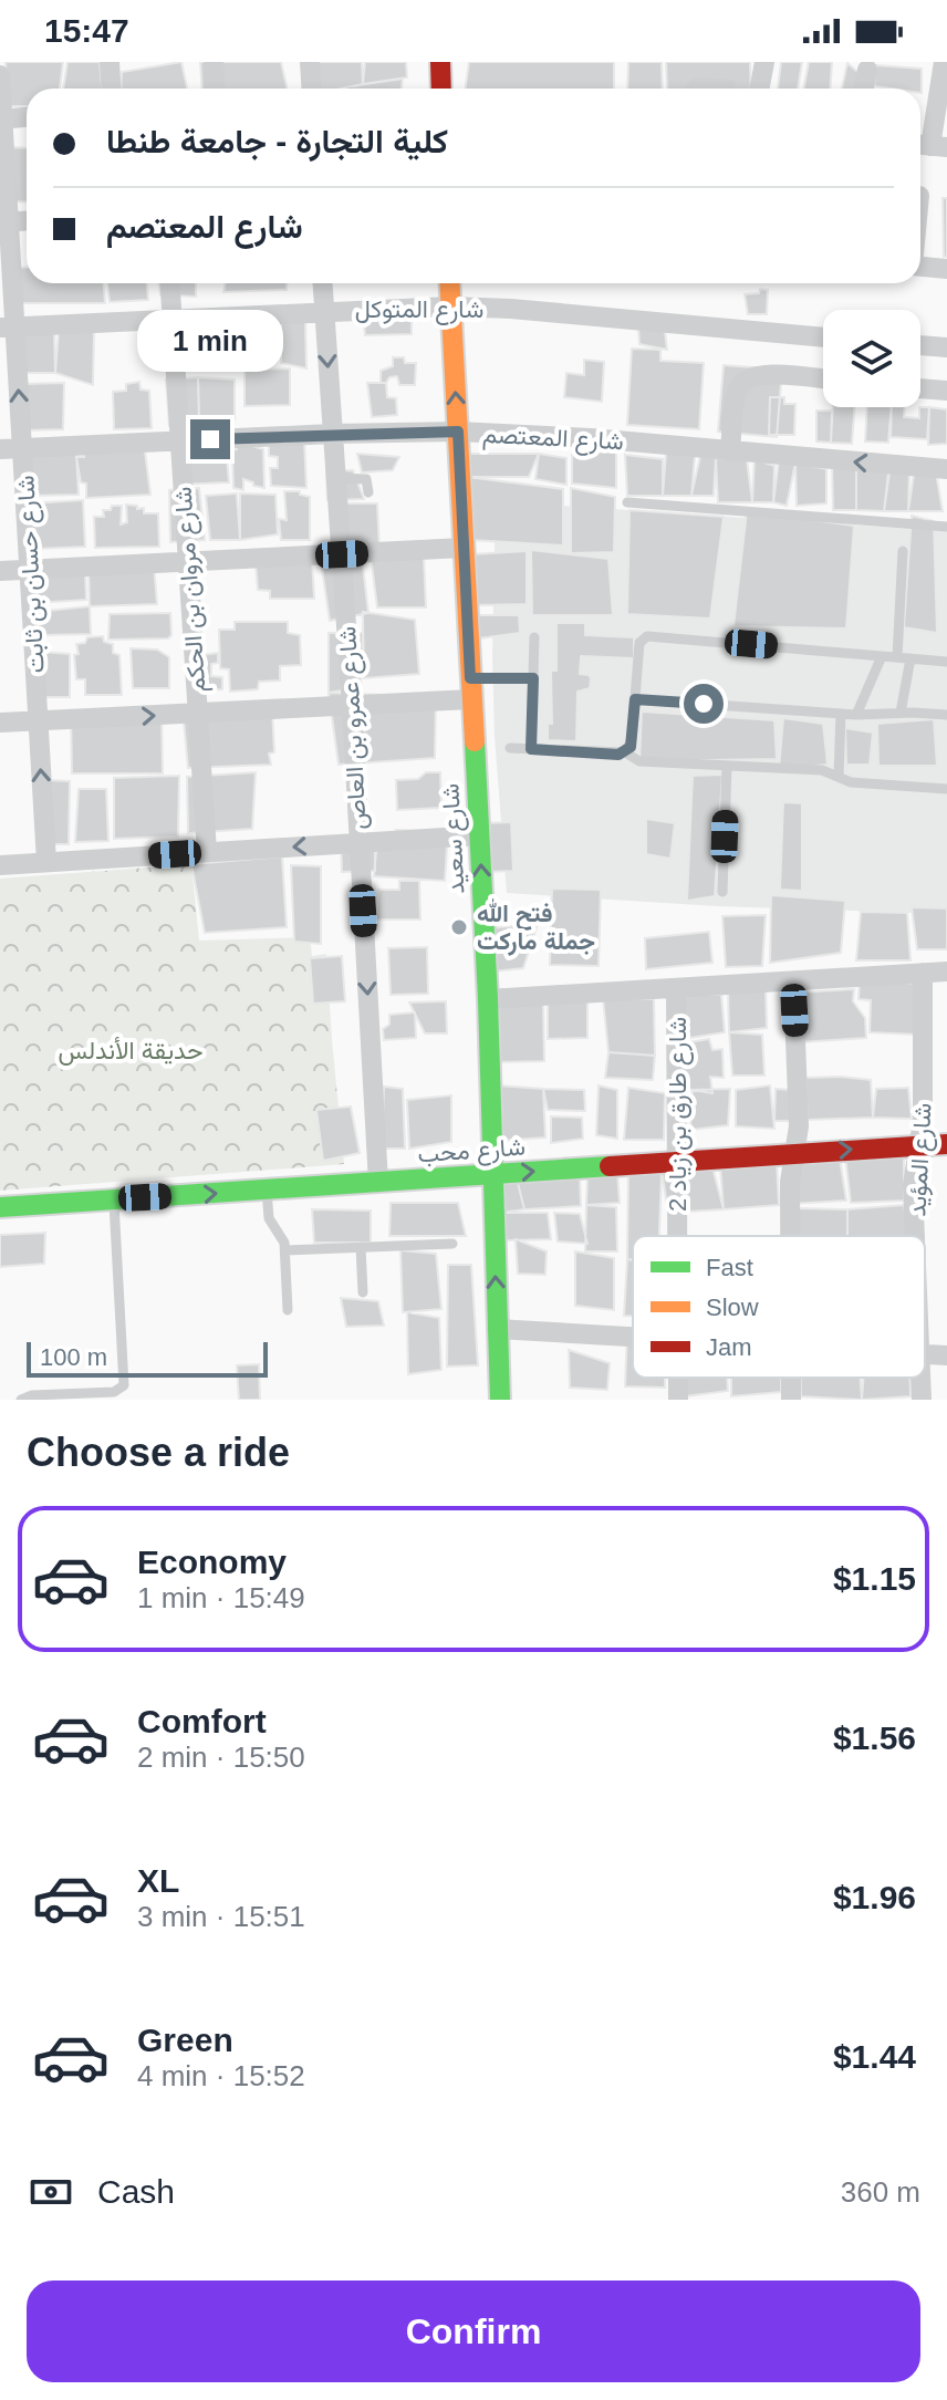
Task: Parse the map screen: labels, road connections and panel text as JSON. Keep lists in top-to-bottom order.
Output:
{
  "streets": {
    "street": [
      "شارع المتوكل",
      "شارع المعتصم",
      "شارع حسان بن ثابت",
      "شارع مروان بن الحكم",
      "شارع عمرو بن العاص",
      "شارع سعيد",
      "شارع طارق بن زياد 2",
      "شارع محب",
      "شارع المؤيد"
    ]
  },
  "crossings": [
    ["شارع المتوكل", "شارع حسان بن ثابت"],
    ["شارع المتوكل", "شارع مروان بن الحكم"],
    ["شارع المتوكل", "شارع عمرو بن العاص"],
    ["شارع المتوكل", "شارع سعيد"],
    ["شارع المعتصم", "شارع حسان بن ثابت"],
    ["شارع المعتصم", "شارع مروان بن الحكم"],
    ["شارع المعتصم", "شارع عمرو بن العاص"],
    ["شارع المعتصم", "شارع سعيد"],
    ["شارع عمرو بن العاص", "شارع محب"],
    ["شارع سعيد", "شارع محب"],
    ["شارع طارق بن زياد 2", "شارع محب"],
    ["شارع محب", "شارع المؤيد"]
  ],
  "one_way": ["شارع عمرو بن العاص", "شارع سعيد"],
  "parks": ["حديقة الأندلس"],
  "places": ["فتح الله جملة ماركت"],
  "legend": ["Fast", "Slow", "Jam"],
  "scale_bar": "100 m",
  "page": {
    "status": "15:47",
    "banner": ["كلية التجارة - جامعة طنطا", "شارع المعتصم"],
    "bubble": "1 min",
    "scale": "100 m",
    "heading": "Choose a ride",
    "list": [
      {
        "name": "Economy",
        "note": "1 min · 15:49",
        "value": "$1.15"
      },
      {
        "name": "Comfort",
        "note": "2 min · 15:50",
        "value": "$1.56"
      },
      {
        "name": "XL",
        "note": "3 min · 15:51",
        "value": "$1.96"
      },
      {
        "name": "Green",
        "note": "4 min · 15:52",
        "value": "$1.44"
      }
    ],
    "pay": ["Cash", "360 m"],
    "buttons": "Confirm"
  }
}
